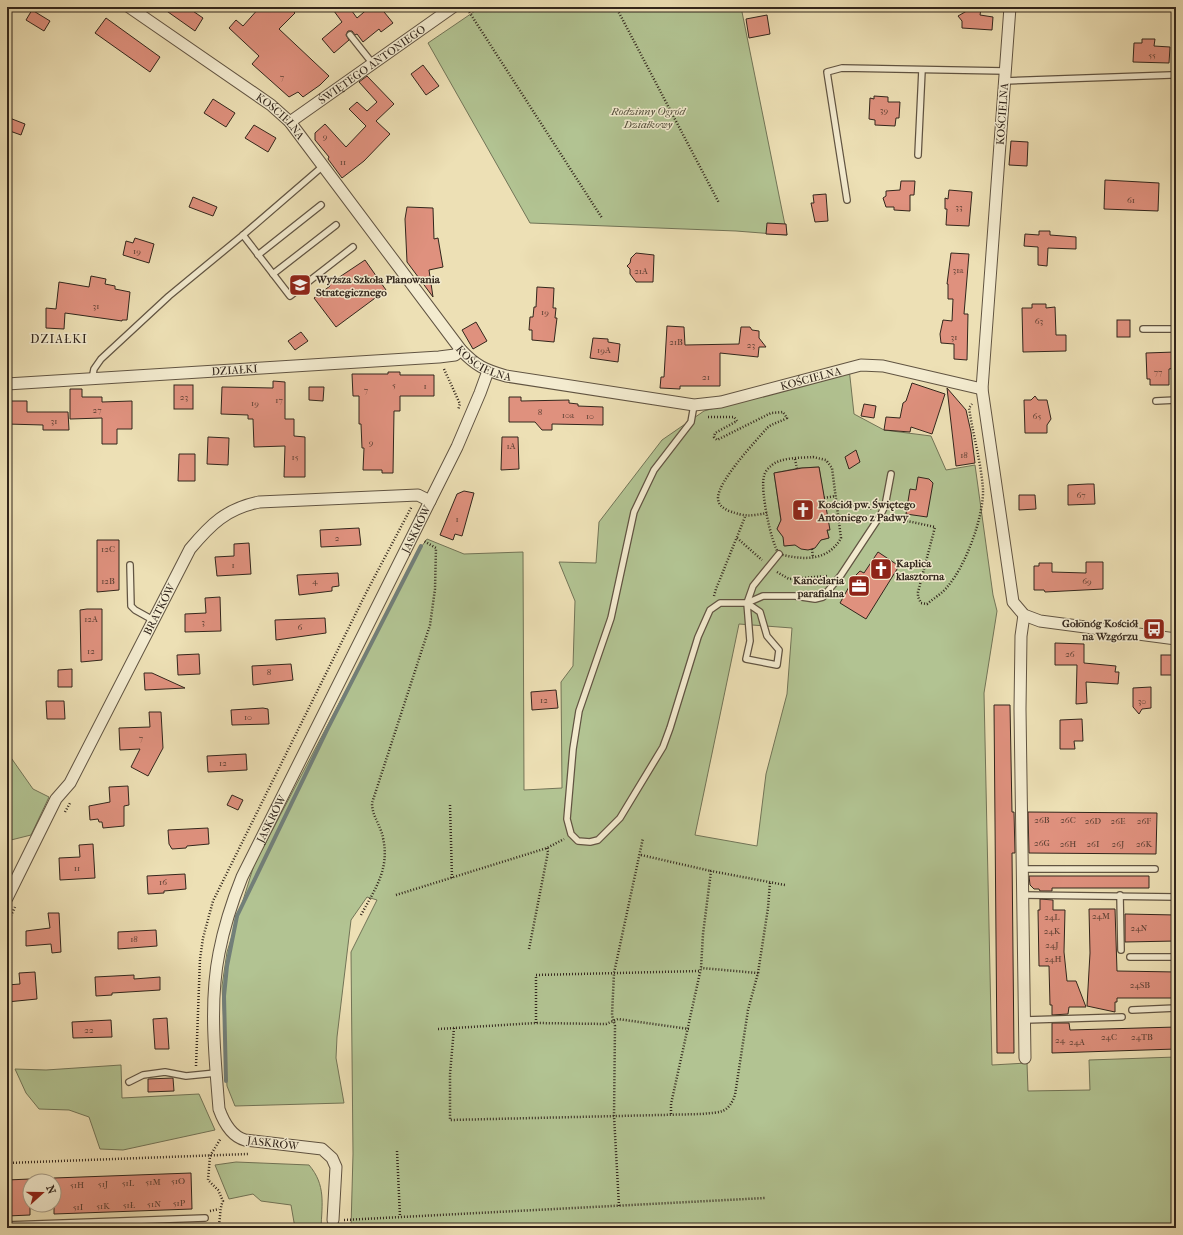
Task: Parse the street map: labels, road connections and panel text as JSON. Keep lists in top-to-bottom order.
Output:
{
  "streets": {
    "street": [
      "ŚWIĘTEGO ANTONIEGO",
      "KOŚCIELNA",
      "DZIAŁKI",
      "JASKRÓW",
      "BRATKÓW"
    ]
  },
  "crossings": [
    ["ŚWIĘTEGO ANTONIEGO", "KOŚCIELNA"],
    ["KOŚCIELNA", "DZIAŁKI"],
    ["KOŚCIELNA", "JASKRÓW"],
    ["JASKRÓW", "BRATKÓW"]
  ],
  "districts": ["DZIAŁKI"],
  "parks": ["Rodzinny Ogród Działkowy"],
  "places": {
    "school or university": ["Wyższa Szkoła Planowania Strategicznego"],
    "church": ["Kościół pw. Świętego Antoniego z Padwy", "Kaplica klasztorna"],
    "office": ["Kancelaria parafialna"],
    "bus stop": ["Gołonóg Kościół na Wzgórzu"]
  },
  "house_numbers": [
    "55",
    "7",
    "39",
    "9",
    "11",
    "61",
    "33",
    "19",
    "31a",
    "21A",
    "31",
    "19",
    "63",
    "31",
    "21B",
    "23",
    "19A",
    "77",
    "21",
    "5",
    "1",
    "7",
    "23",
    "17",
    "19",
    "27",
    "8",
    "10a",
    "10",
    "65",
    "31",
    "9",
    "1A",
    "18",
    "15",
    "67",
    "1",
    "2",
    "12C",
    "1",
    "12B",
    "4",
    "69",
    "12A",
    "3",
    "6",
    "12",
    "26",
    "8",
    "12",
    "30",
    "10",
    "7",
    "12",
    "26B",
    "26C",
    "26D",
    "26E",
    "26F",
    "26G",
    "26H",
    "26I",
    "26J",
    "26K",
    "11",
    "16",
    "24M",
    "24L",
    "24N",
    "24K",
    "18",
    "24J",
    "24H",
    "24SB",
    "22",
    "24C",
    "24TB",
    "24",
    "24A",
    "51O",
    "51M",
    "51L",
    "51J",
    "51H",
    "51P",
    "51N",
    "51Ł",
    "51K",
    "51I"
  ],
  "north": "right"
}
